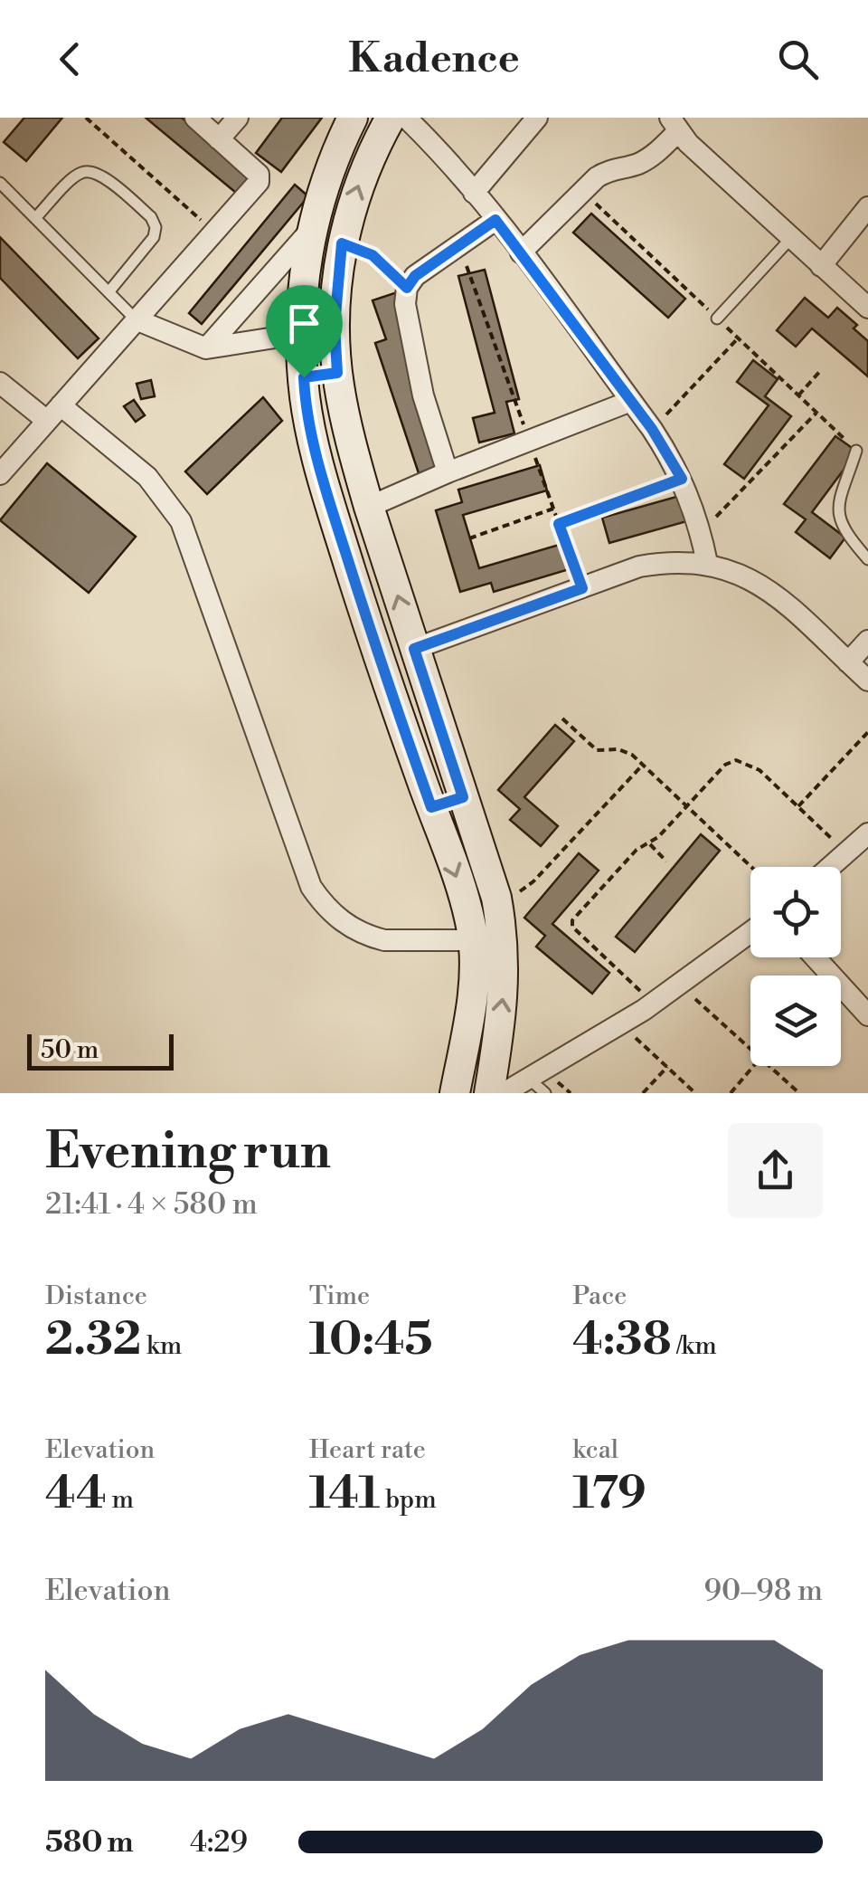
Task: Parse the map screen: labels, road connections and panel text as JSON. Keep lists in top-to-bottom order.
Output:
{
  "scale_bar": "50 m",
  "page": {
    "header": "Kadence",
    "scale": "50 m",
    "heading": ["Evening run", "21:41 · 4 × 580 m"],
    "stats": [
      ["Distance", "2.32 km"],
      ["Time", "10:45"],
      ["Pace", "4:38 /km"],
      ["Elevation", "44 m"],
      ["Heart rate", "141 bpm"],
      ["kcal", "179"]
    ],
    "chart": ["Elevation", "90–98 m"],
    "list": [
      {
        "name": "580 m",
        "note": "4:29"
      }
    ]
  }
}
